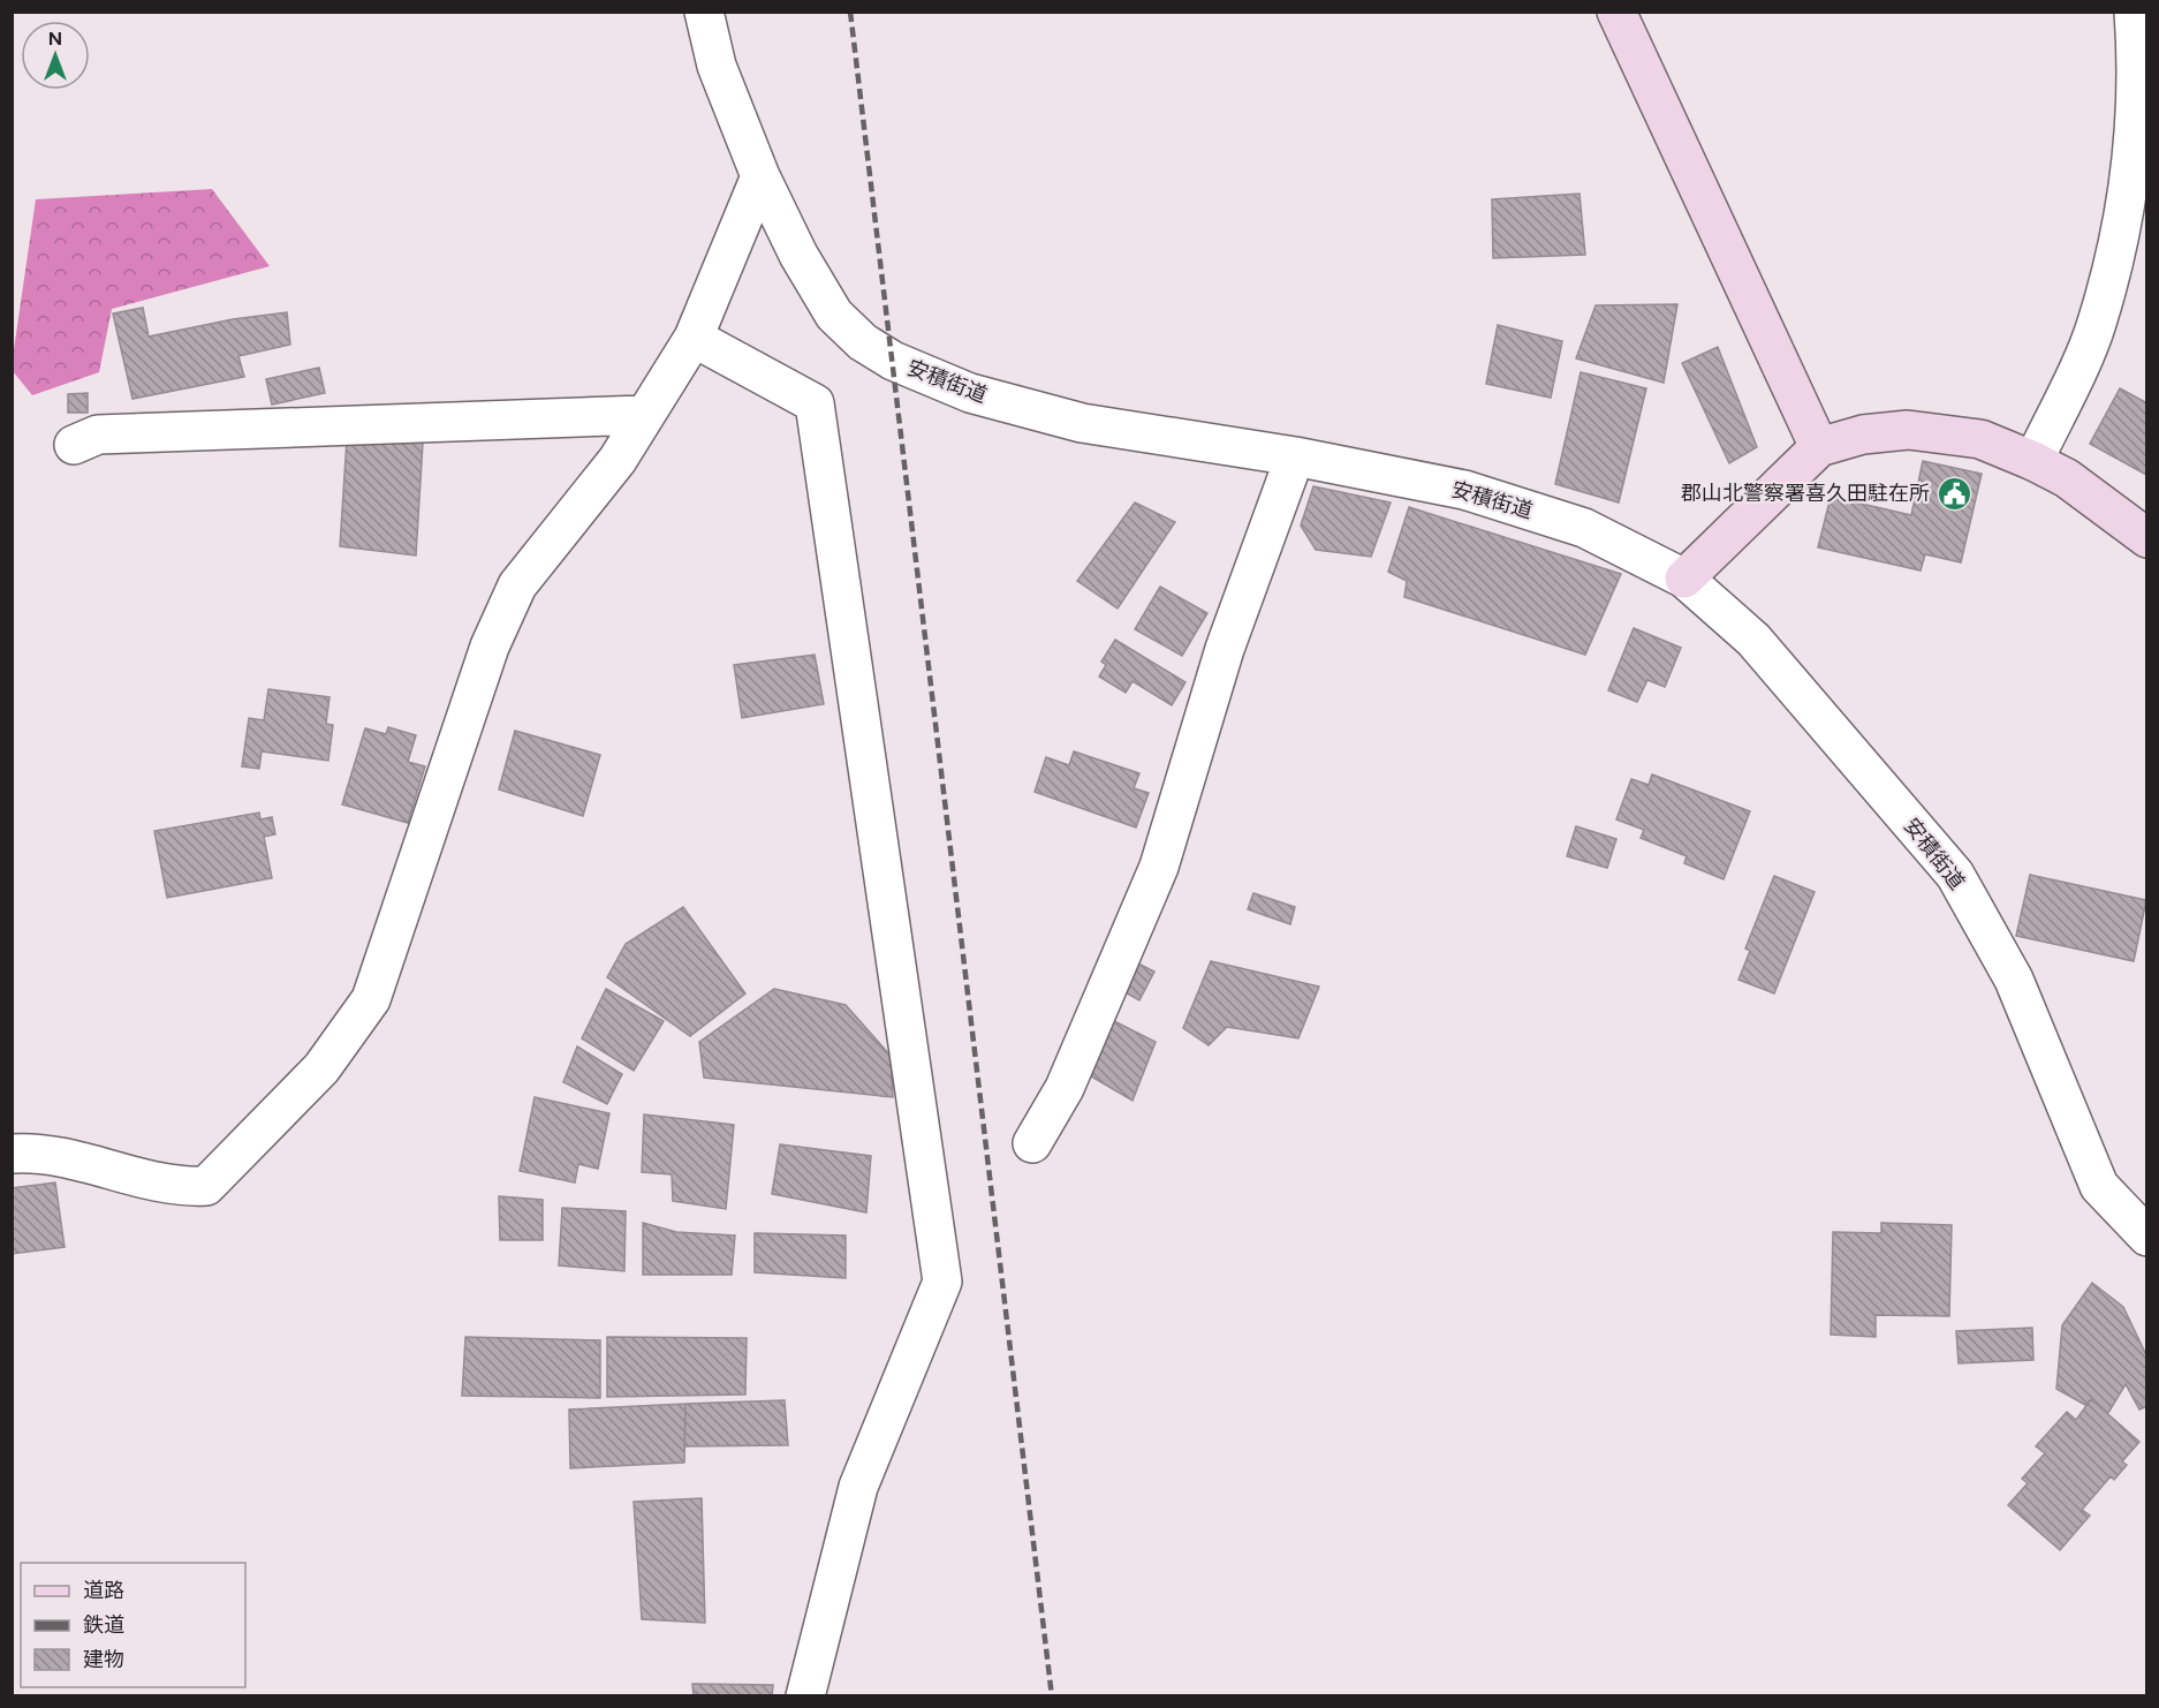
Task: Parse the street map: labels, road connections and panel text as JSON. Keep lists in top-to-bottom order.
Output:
{
  "streets": {
    "street": ["安積街道"]
  },
  "places": {
    "public building": ["郡山北警察署喜久田駐在所"]
  },
  "legend": ["道路", "鉄道", "建物"],
  "north": "top"
}
